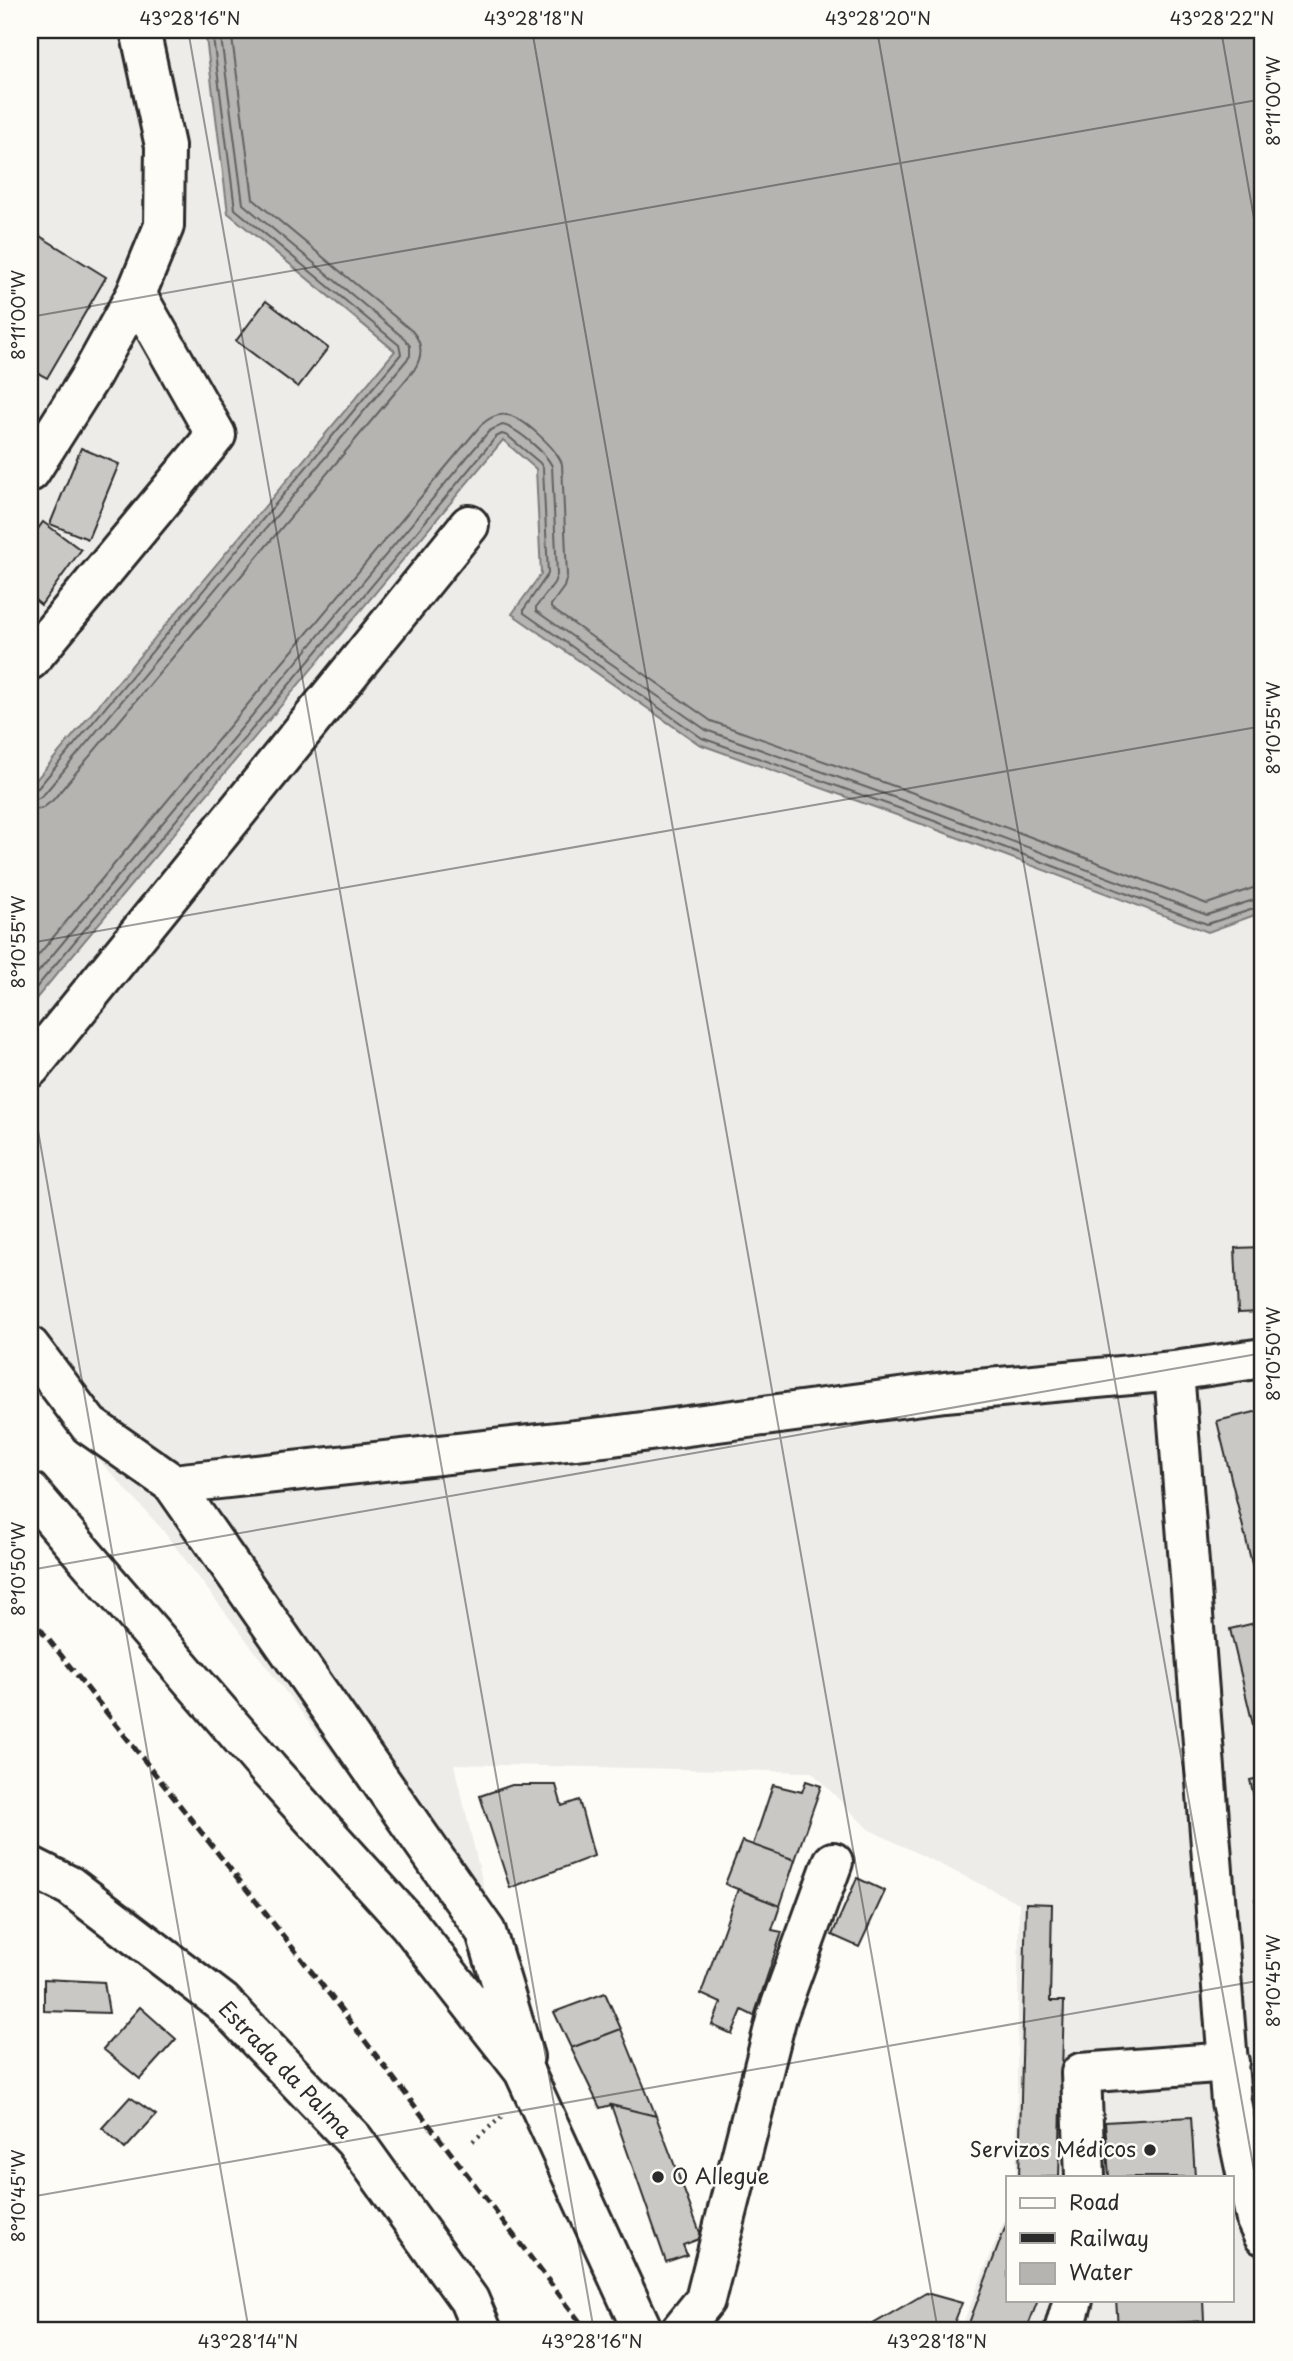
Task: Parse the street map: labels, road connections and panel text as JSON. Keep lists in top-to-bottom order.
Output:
{
  "streets": {
    "street": ["Estrada da Palma"]
  },
  "places": ["Servizos Médicos", "O Allegue"],
  "legend": ["Road", "Railway", "Water"],
  "coordinates": [
    "43°28'16\"N",
    "43°28'18\"N",
    "43°28'20\"N",
    "43°28'22\"N",
    "8°11'00\"W",
    "8°10'55\"W",
    "8°10'50\"W",
    "8°10'45\"W",
    "43°28'14\"N"
  ]
}
